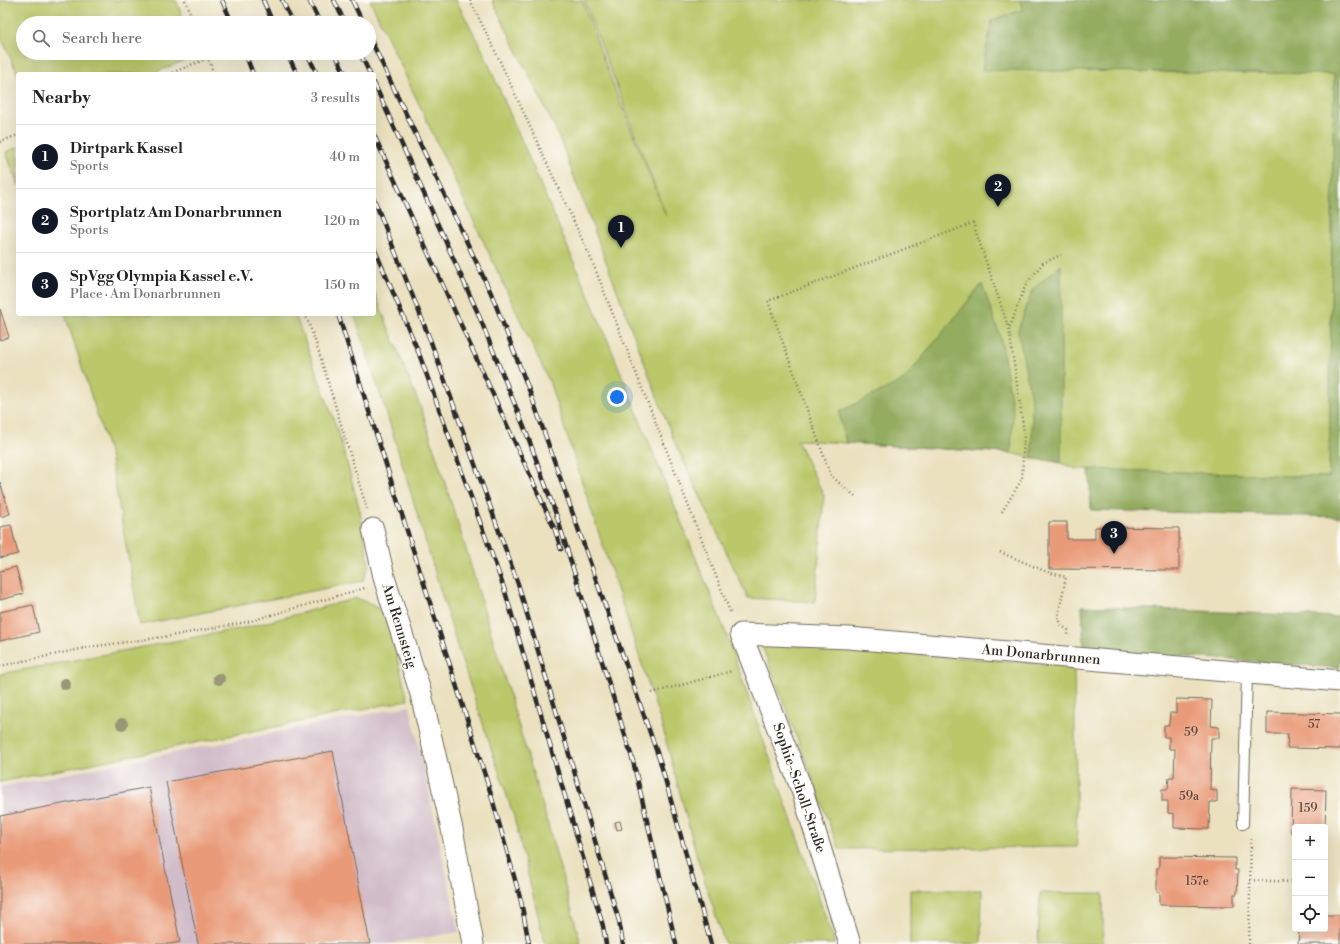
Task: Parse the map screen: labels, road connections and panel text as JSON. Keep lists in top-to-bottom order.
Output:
{
  "streets": {
    "street": ["Am Rennsteig", "Am Donarbrunnen", "Sophie-Scholl-Straße"]
  },
  "crossings": [
    ["Am Donarbrunnen", "Sophie-Scholl-Straße"]
  ],
  "house_numbers": [
    "57",
    "59",
    "59a",
    "159",
    "157e"
  ],
  "page": {
    "search": "Search here",
    "heading": ["Nearby", "3 results"],
    "list": [
      {
        "mark": "1",
        "name": "Dirtpark Kassel",
        "note": "Sports",
        "value": "40 m"
      },
      {
        "mark": "2",
        "name": "Sportplatz Am Donarbrunnen",
        "note": "Sports",
        "value": "120 m"
      },
      {
        "mark": "3",
        "name": "SpVgg Olympia Kassel e.V.",
        "note": "Place · Am Donarbrunnen",
        "value": "150 m"
      }
    ],
    "pins": ["2", "1", "3"],
    "map_buttons": ["+", "−"]
  }
}
